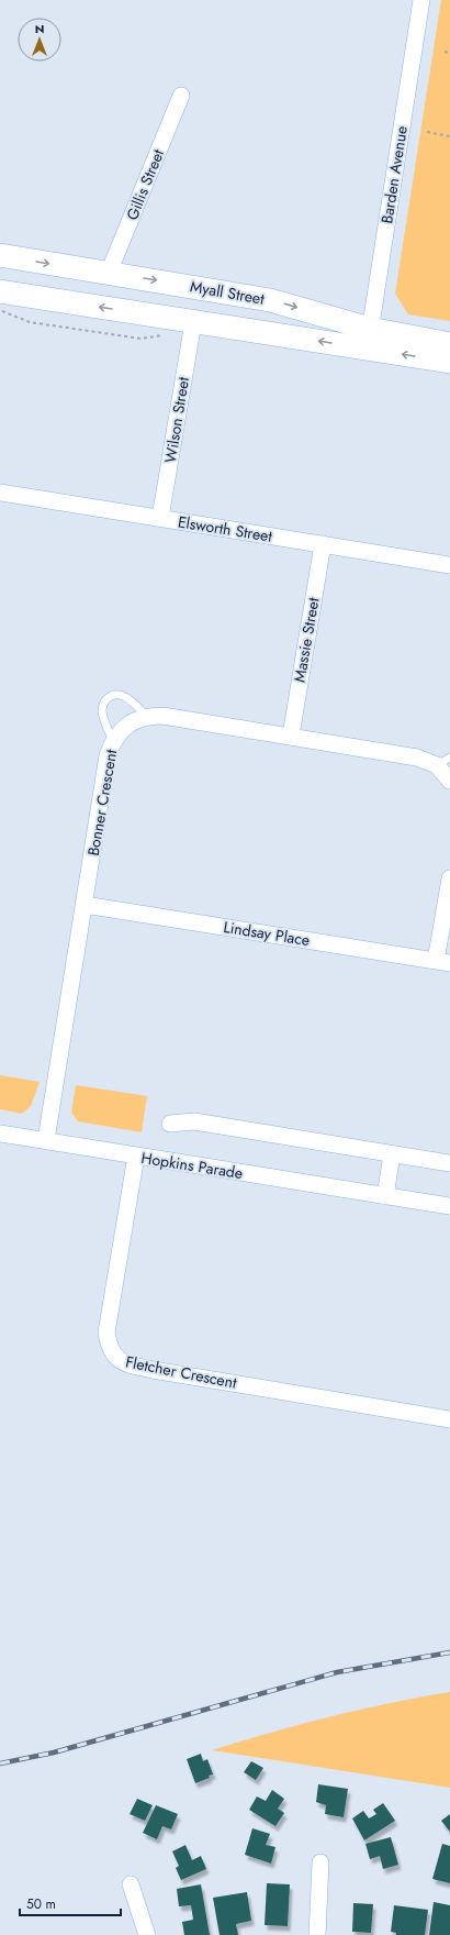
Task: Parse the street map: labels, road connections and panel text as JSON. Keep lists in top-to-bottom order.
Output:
{
  "streets": {
    "street": [
      "Barden Avenue",
      "Gillis Street",
      "Myall Street",
      "Wilson Street",
      "Elsworth Street",
      "Massie Street",
      "Bonner Crescent",
      "Lindsay Place",
      "Hopkins Parade",
      "Fletcher Crescent"
    ]
  },
  "crossings": [
    ["Barden Avenue", "Myall Street"],
    ["Gillis Street", "Myall Street"],
    ["Myall Street", "Wilson Street"],
    ["Wilson Street", "Elsworth Street"],
    ["Elsworth Street", "Massie Street"],
    ["Bonner Crescent", "Lindsay Place"],
    ["Bonner Crescent", "Hopkins Parade"],
    ["Hopkins Parade", "Fletcher Crescent"]
  ],
  "scale_bar": "50 m",
  "north": "top"
}
